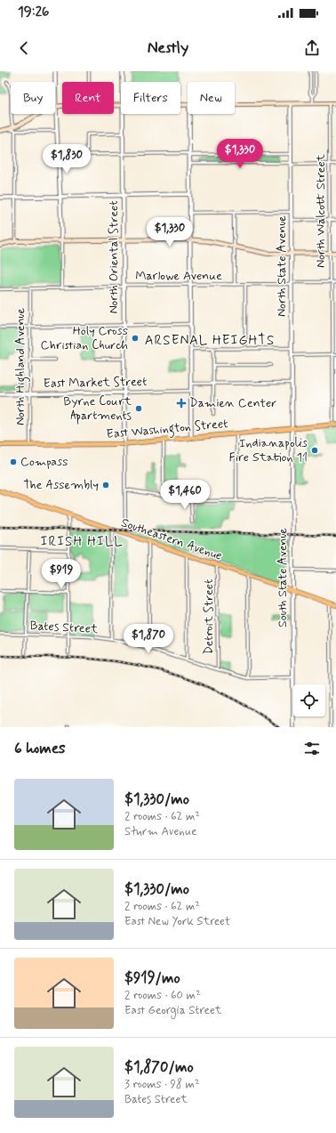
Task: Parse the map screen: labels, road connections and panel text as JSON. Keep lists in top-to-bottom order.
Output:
{
  "streets": {
    "main road": ["East Washington Street", "Southeastern Avenue"],
    "street": [
      "North Walcott Street",
      "North Oriental Street",
      "North State Avenue",
      "Marlowe Avenue",
      "North Highland Avenue",
      "East Market Street",
      "South State Avenue",
      "Detroit Street",
      "Bates Street"
    ]
  },
  "crossings": [
    ["North Walcott Street", "Marlowe Avenue"],
    ["North Walcott Street", "East Washington Street"],
    ["North Oriental Street", "Marlowe Avenue"],
    ["North Oriental Street", "East Market Street"],
    ["North Oriental Street", "East Washington Street"],
    ["North State Avenue", "Marlowe Avenue"],
    ["North State Avenue", "East Washington Street"],
    ["North State Avenue", "South State Avenue"],
    ["Marlowe Avenue", "North Highland Avenue"],
    ["North Highland Avenue", "East Market Street"],
    ["North Highland Avenue", "East Washington Street"],
    ["East Washington Street", "South State Avenue"],
    ["Southeastern Avenue", "South State Avenue"],
    ["Southeastern Avenue", "Detroit Street"],
    ["South State Avenue", "Bates Street"],
    ["Detroit Street", "Bates Street"]
  ],
  "districts": ["ARSENAL HEIGHTS", "IRISH HILL"],
  "places": {
    "other": [
      "Holy Cross Christian Church",
      "Byrne Court Apartments",
      "Indianapolis Fire Station 11",
      "Compass",
      "The Assembly"
    ],
    "health": ["Damien Center"]
  },
  "page": {
    "status": "19:26",
    "header": "Nestly",
    "chip": [
      "Buy",
      "Rent",
      "Filters",
      "New"
    ],
    "price": [
      "$1,330",
      "$1,830",
      "$1,330",
      "$1,460",
      "$919",
      "$1,870"
    ],
    "heading": "6 homes",
    "list": [
      {
        "name": "$1,330/mo",
        "note": "2 rooms · 62 m² · Sturm Avenue"
      },
      {
        "name": "$1,330/mo",
        "note": "2 rooms · 62 m² · East New York Street"
      },
      {
        "name": "$919/mo",
        "note": "2 rooms · 60 m² · East Georgia Street"
      },
      {
        "name": "$1,870/mo",
        "note": "3 rooms · 98 m² · Bates Street"
      }
    ]
  }
}
